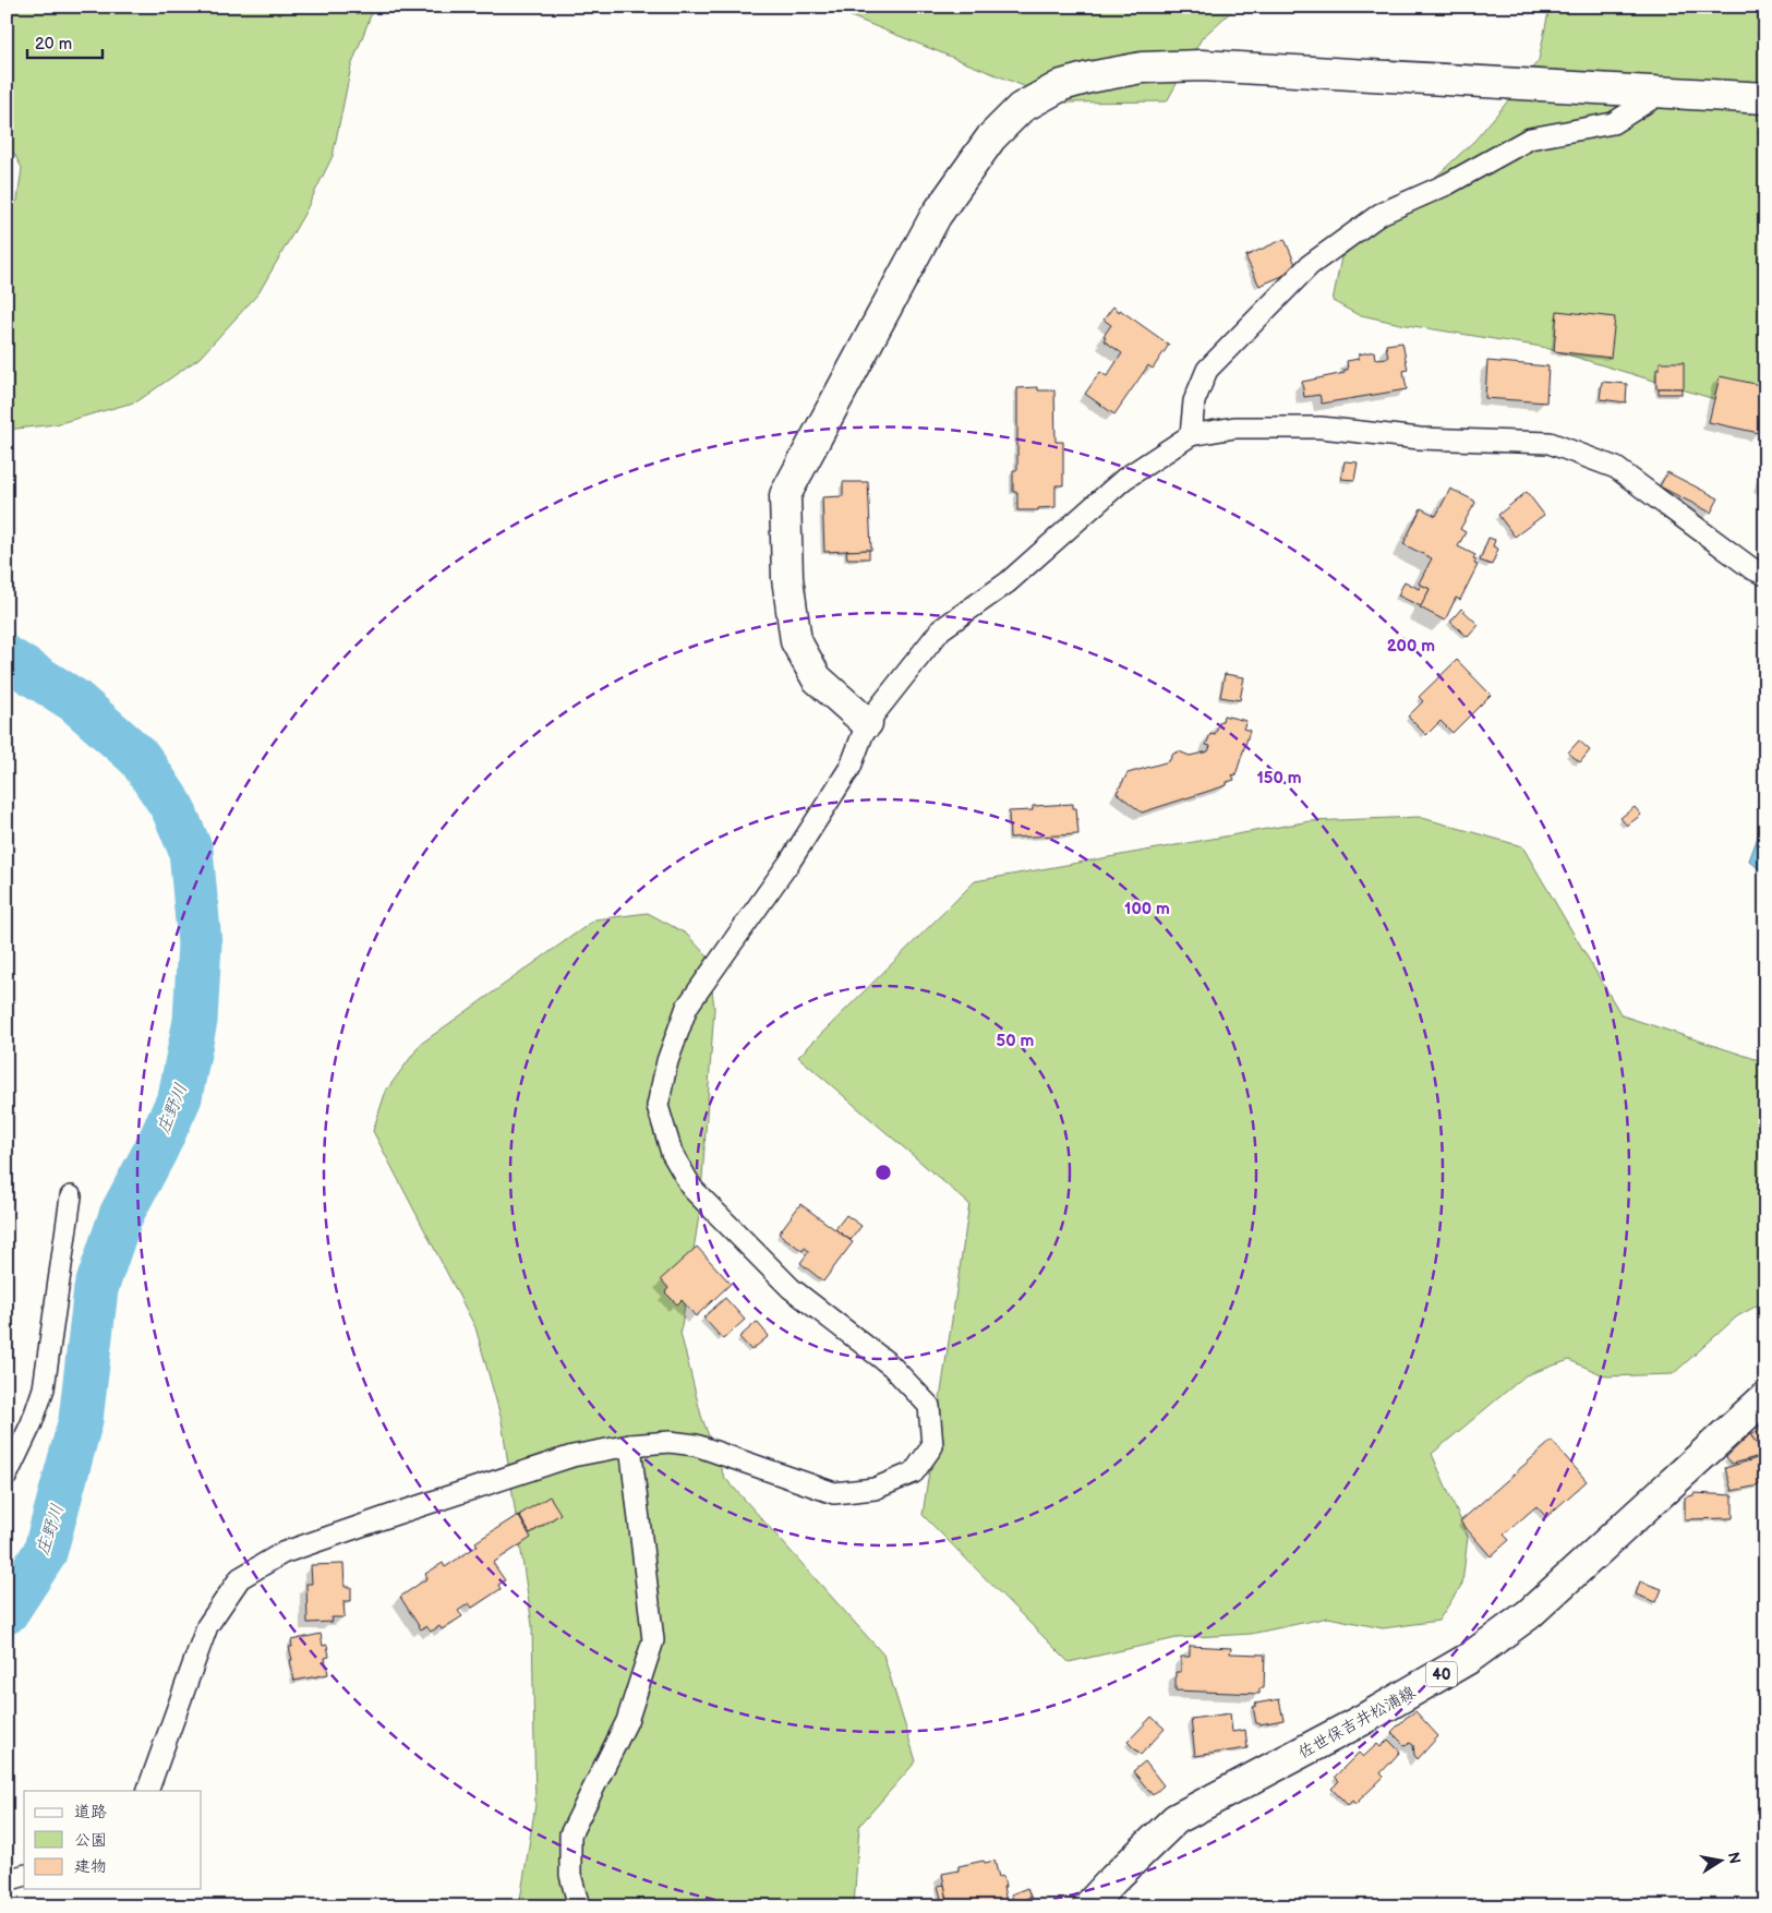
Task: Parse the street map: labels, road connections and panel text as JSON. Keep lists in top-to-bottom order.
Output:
{
  "streets": {
    "street": ["40", "佐世保吉井松浦線"]
  },
  "water": ["庄野川"],
  "legend": ["道路", "公園", "建物"],
  "scale_bar": "20 m",
  "north": "right",
  "rings": [
    "200 m",
    "150 m",
    "100 m",
    "50 m"
  ]
}
